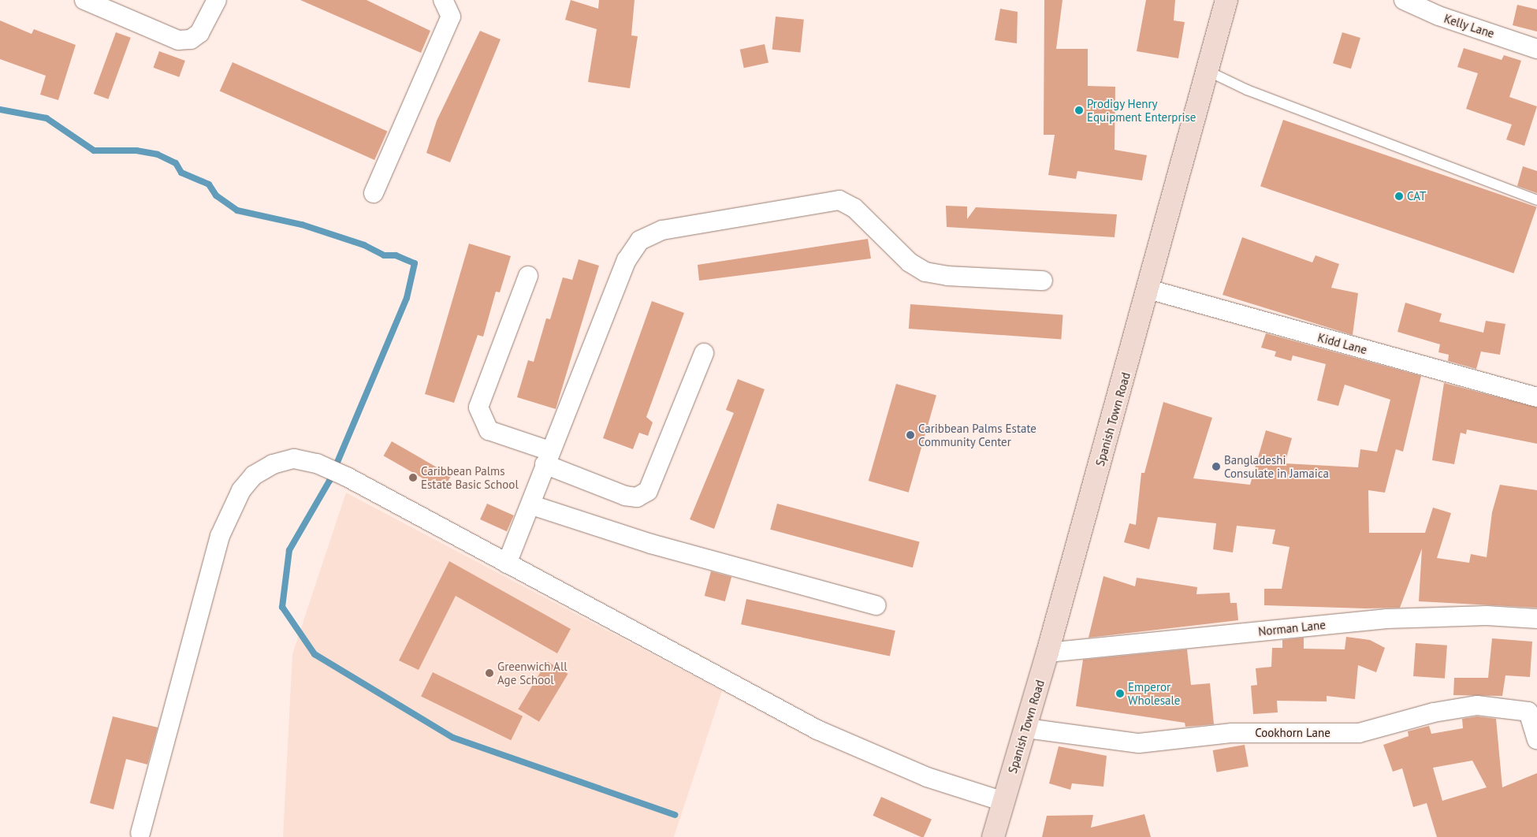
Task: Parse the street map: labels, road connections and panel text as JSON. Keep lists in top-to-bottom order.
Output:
{
  "streets": {
    "main road": ["Spanish Town Road"],
    "street": [
      "Kelly Lane",
      "Kidd Lane",
      "Norman Lane",
      "Cookhorn Lane"
    ]
  },
  "crossings": [
    ["Kidd Lane", "Spanish Town Road"],
    ["Spanish Town Road", "Norman Lane"],
    ["Spanish Town Road", "Cookhorn Lane"]
  ],
  "places": [
    "Prodigy Henry Equipment Enterprise",
    "CAT",
    "Caribbean Palms Estate Community Center",
    "Bangladeshi Consulate in Jamaica",
    "Caribbean Palms Estate Basic School",
    "Greenwich All Age School",
    "Emperor Wholesale"
  ]
}
